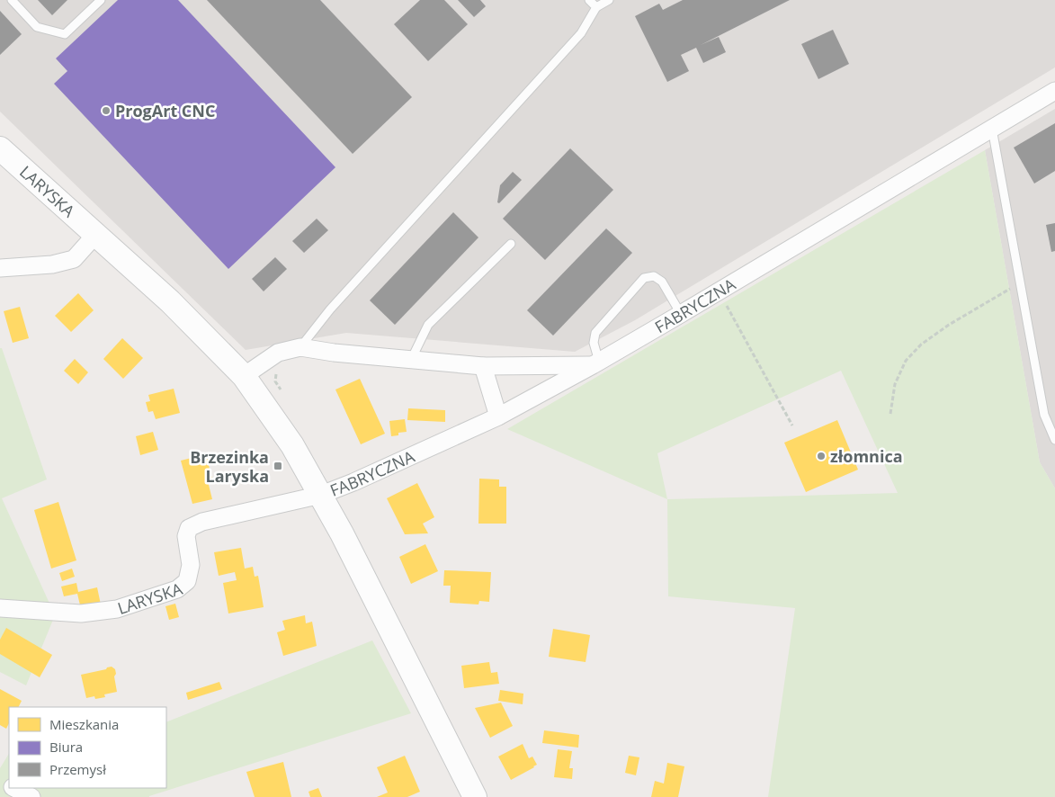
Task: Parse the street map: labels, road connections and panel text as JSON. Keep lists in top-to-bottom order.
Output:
{
  "streets": {
    "street": ["LARYSKA", "FABRYCZNA"]
  },
  "crossings": [
    ["LARYSKA", "FABRYCZNA"]
  ],
  "places": {
    "other": ["ProgArt CNC", "złomnica"],
    "transit": ["Brzezinka Laryska"]
  },
  "legend": ["Mieszkania", "Biura", "Przemysł"]
}
